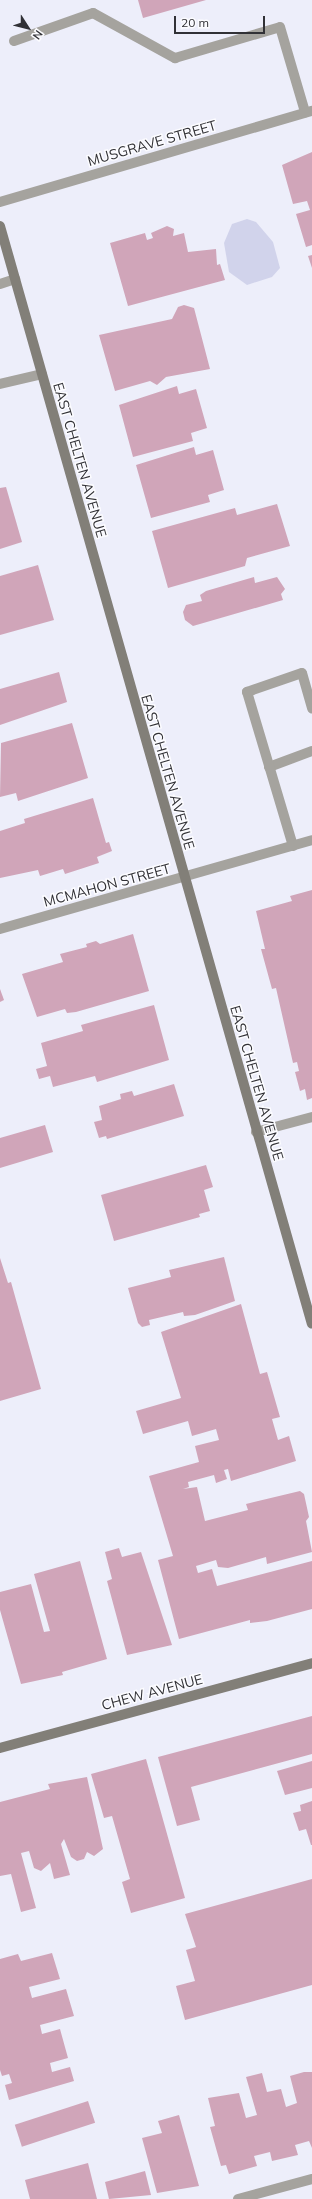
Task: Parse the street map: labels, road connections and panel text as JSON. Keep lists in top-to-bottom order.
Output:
{
  "streets": {
    "street": [
      "MUSGRAVE STREET",
      "EAST CHELTEN AVENUE",
      "MCMAHON STREET",
      "CHEW AVENUE"
    ]
  },
  "crossings": [
    ["EAST CHELTEN AVENUE", "MCMAHON STREET"]
  ],
  "scale_bar": "20 m",
  "north": "bottom right"
}
